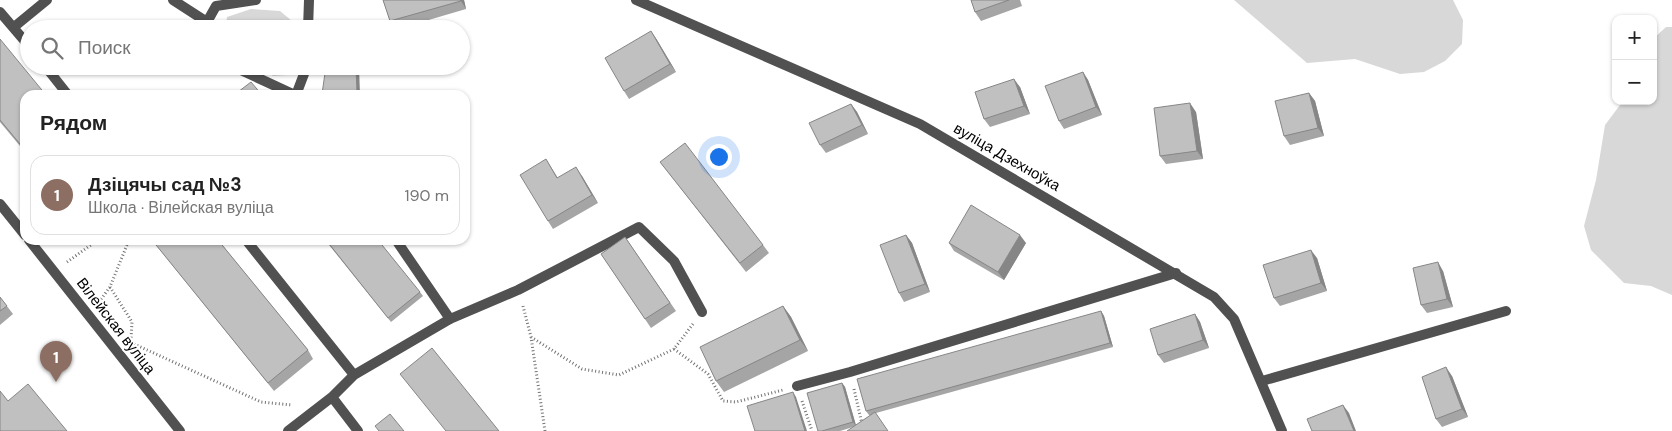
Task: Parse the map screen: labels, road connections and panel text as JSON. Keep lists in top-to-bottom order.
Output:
{
  "streets": {
    "street": ["вуліца Дзехноўка", "Вілейская вуліца"]
  },
  "page": {
    "map_buttons": ["+", "−"],
    "search": "Поиск",
    "heading": "Рядом",
    "list": [
      {
        "mark": "1",
        "name": "Дзіцячы сад №3",
        "note": "Школа · Вілейская вуліца",
        "value": "190 m"
      }
    ],
    "pins": "1"
  }
}
